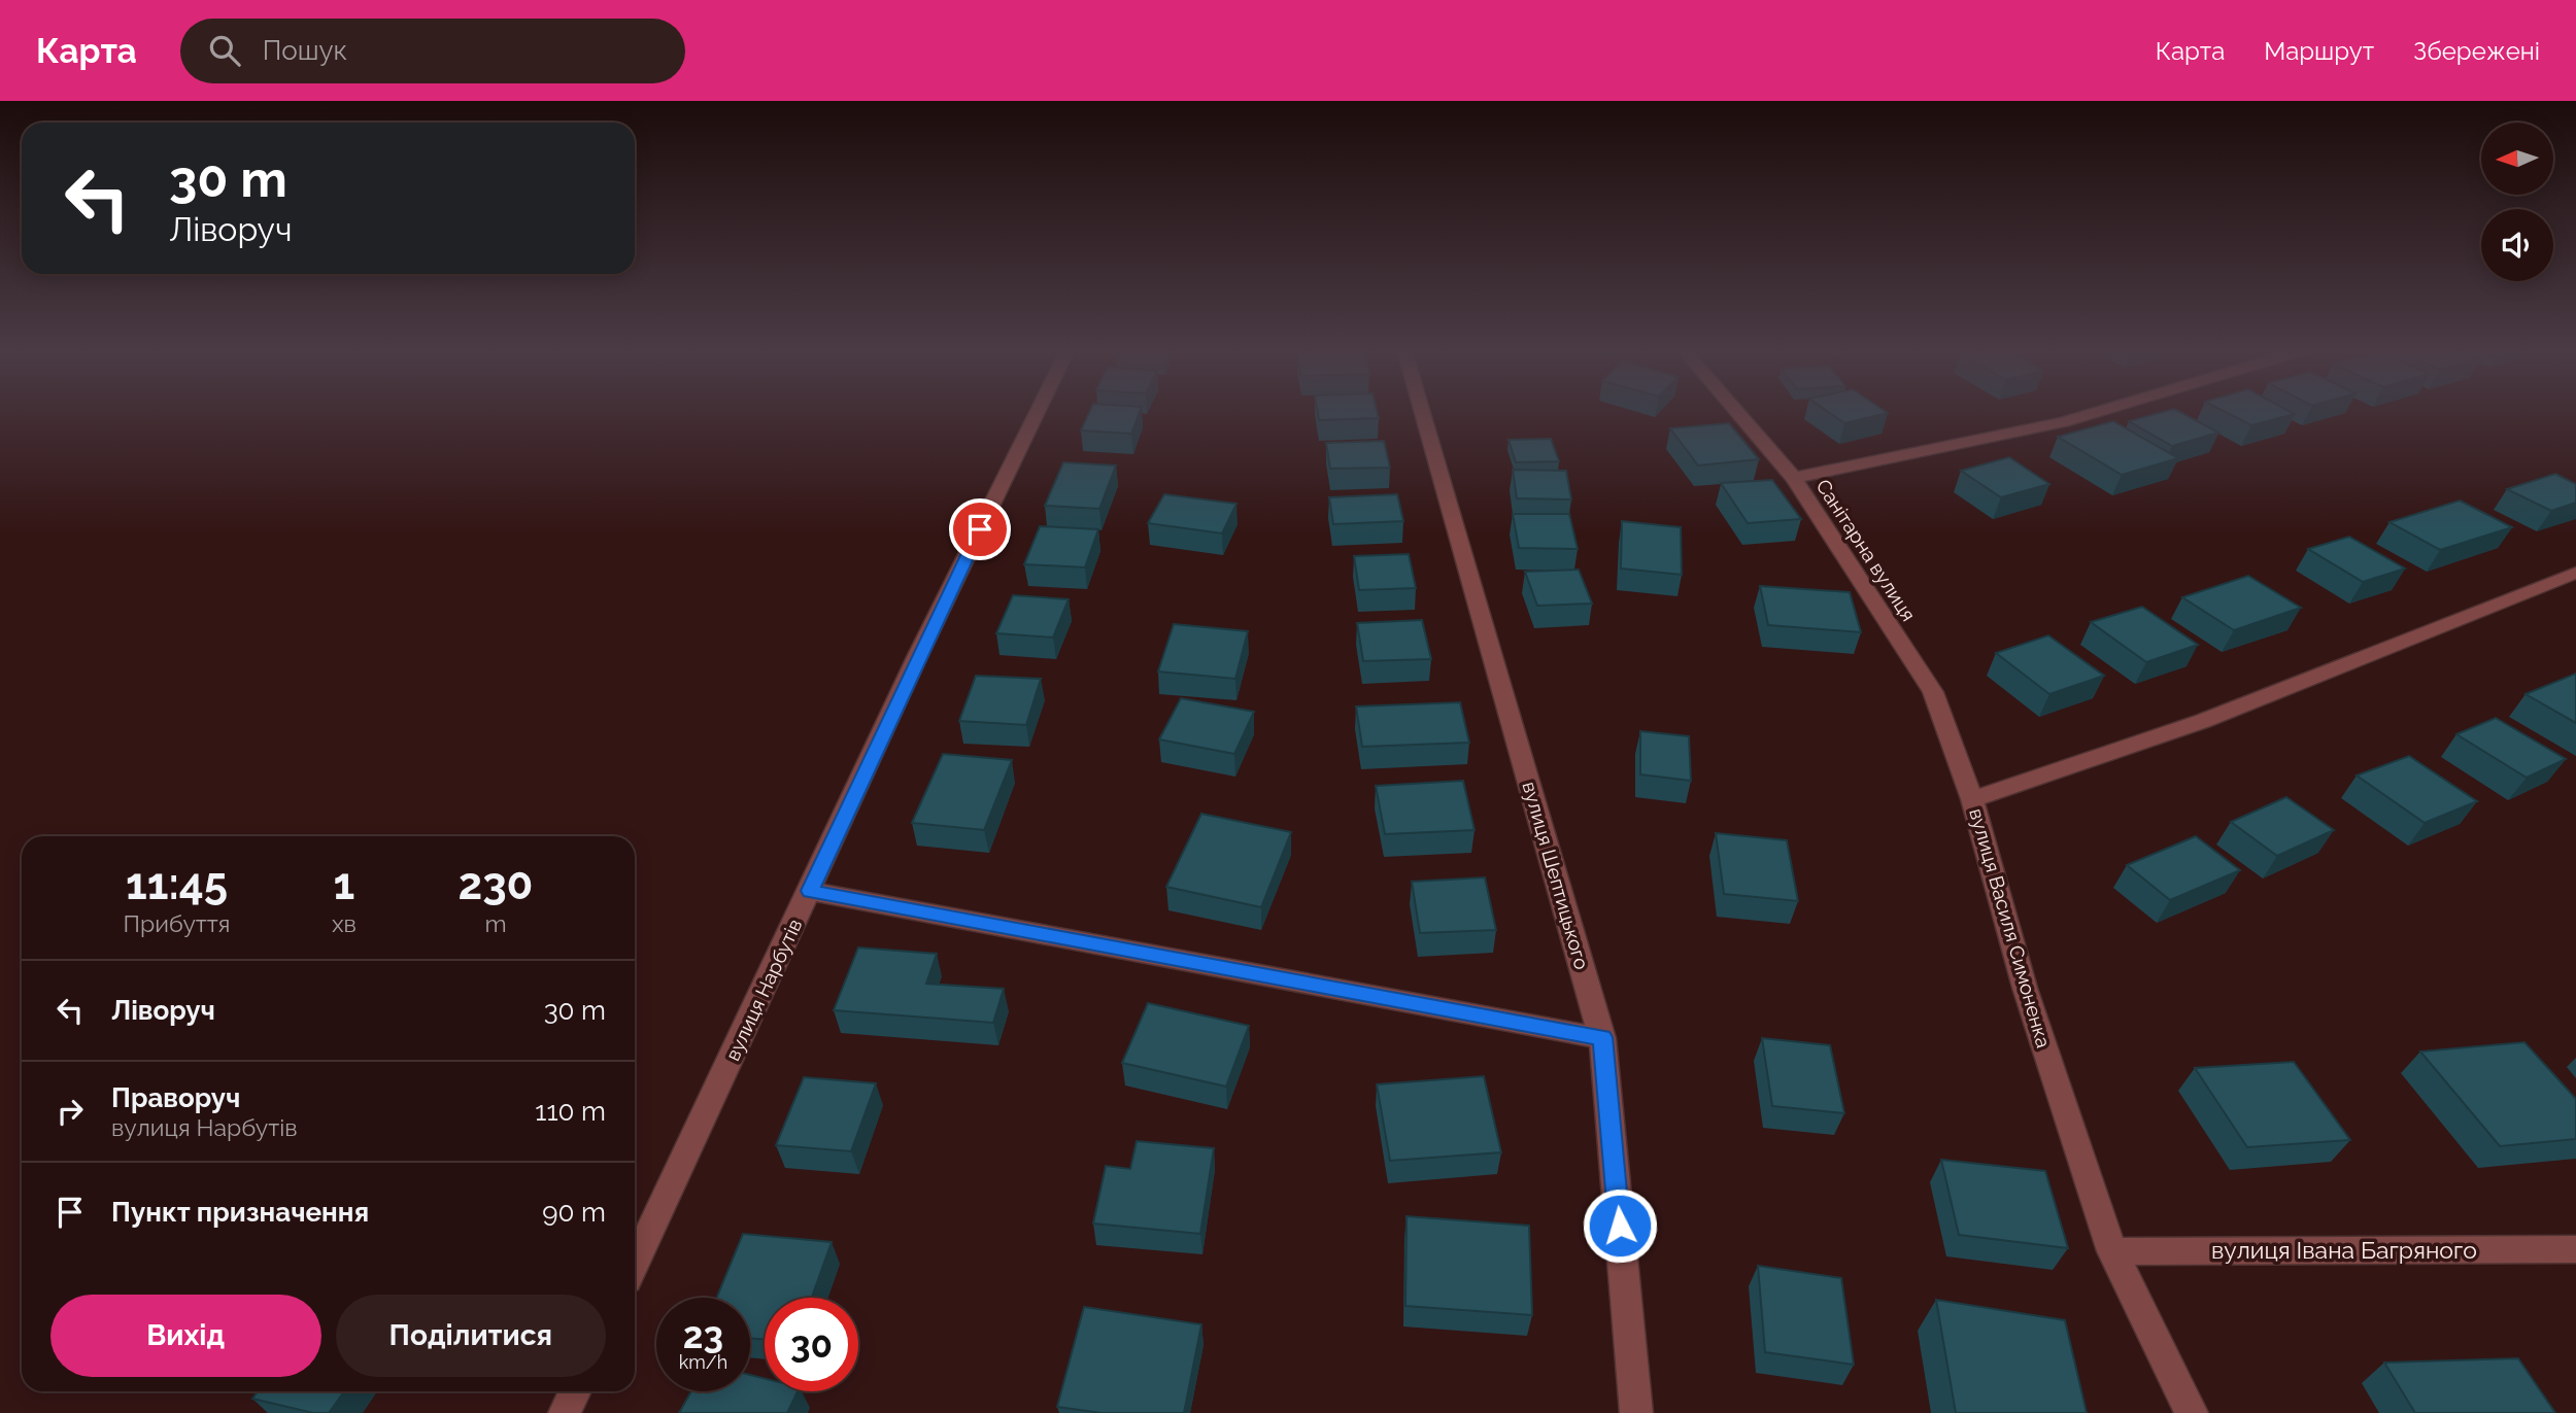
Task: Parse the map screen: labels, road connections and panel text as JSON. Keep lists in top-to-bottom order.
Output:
{
  "streets": {
    "street": [
      "Санітарна вулиця",
      "вулиця Шептицького",
      "вулиця Василя Симоненка",
      "вулиця Нарбутів",
      "вулиця Івана Багряного"
    ]
  },
  "crossings": [
    ["Санітарна вулиця", "вулиця Василя Симоненка"],
    ["вулиця Василя Симоненка", "вулиця Івана Багряного"]
  ],
  "north": "left",
  "page": {
    "header": "Карта",
    "search": "Пошук",
    "nav": ["Карта", "Маршрут", "Збережені"],
    "turn": ["30 m", "Ліворуч"],
    "eta": [
      "11:45",
      "Прибуття",
      "1",
      "хв",
      "230",
      "m"
    ],
    "list": [
      {
        "name": "Ліворуч",
        "value": "30 m"
      },
      {
        "name": "Праворуч",
        "note": "вулиця Нарбутів",
        "value": "110 m"
      },
      {
        "name": "Пункт призначення",
        "value": "90 m"
      }
    ],
    "buttons": ["Вихід", "Поділитися"],
    "speed": "23 km/h",
    "limit": "30"
  }
}
